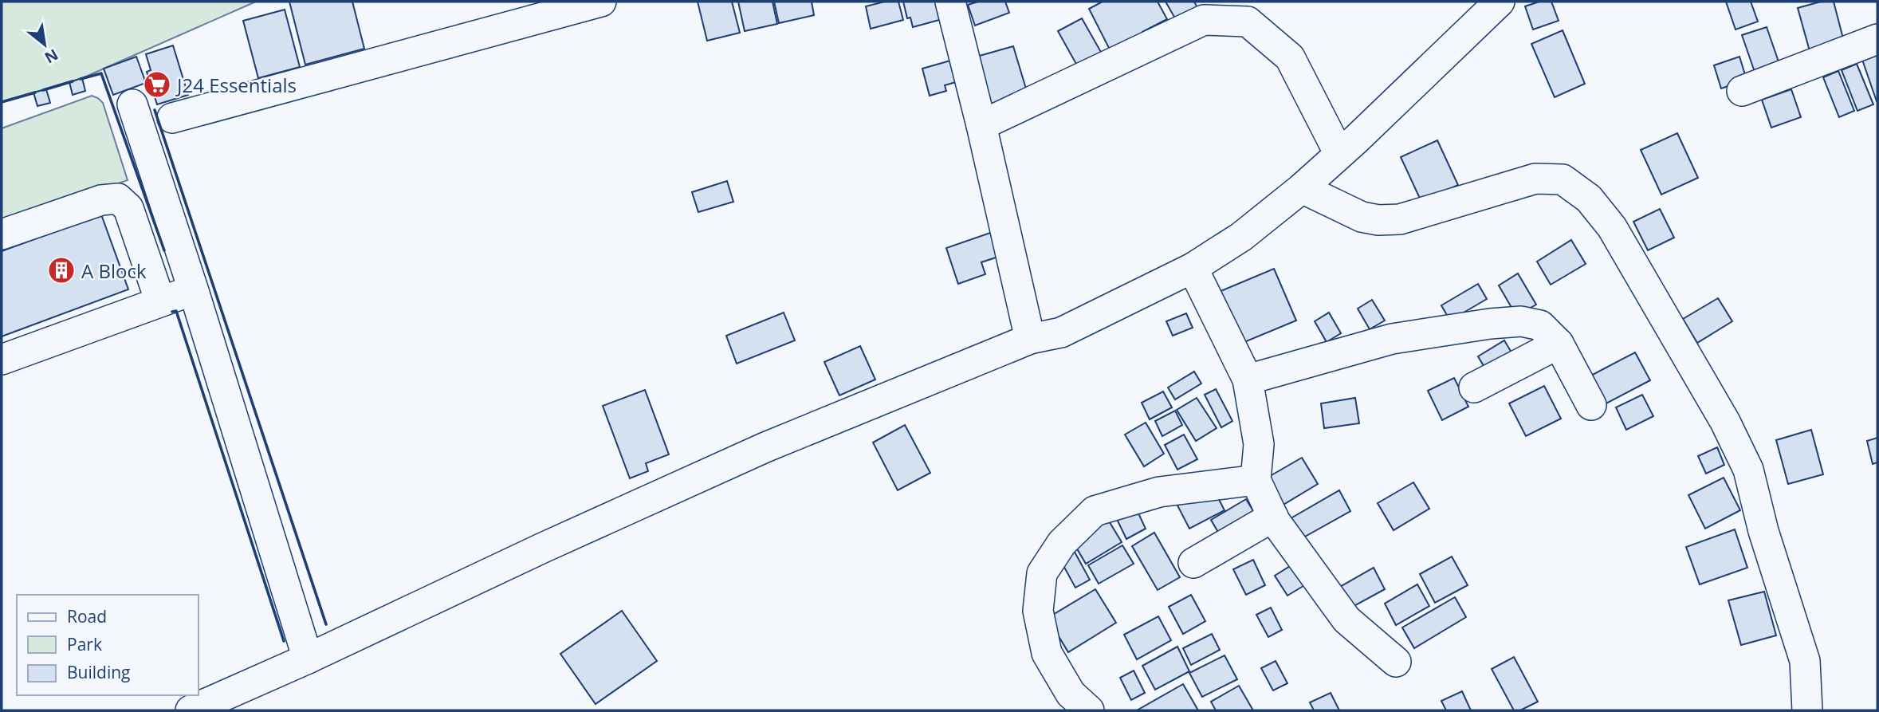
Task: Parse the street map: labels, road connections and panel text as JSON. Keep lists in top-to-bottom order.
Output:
{
  "places": {
    "supermarket": ["J24 Essentials"],
    "building": ["A Block"]
  },
  "legend": ["Road", "Park", "Building"],
  "north": "bottom right"
}
